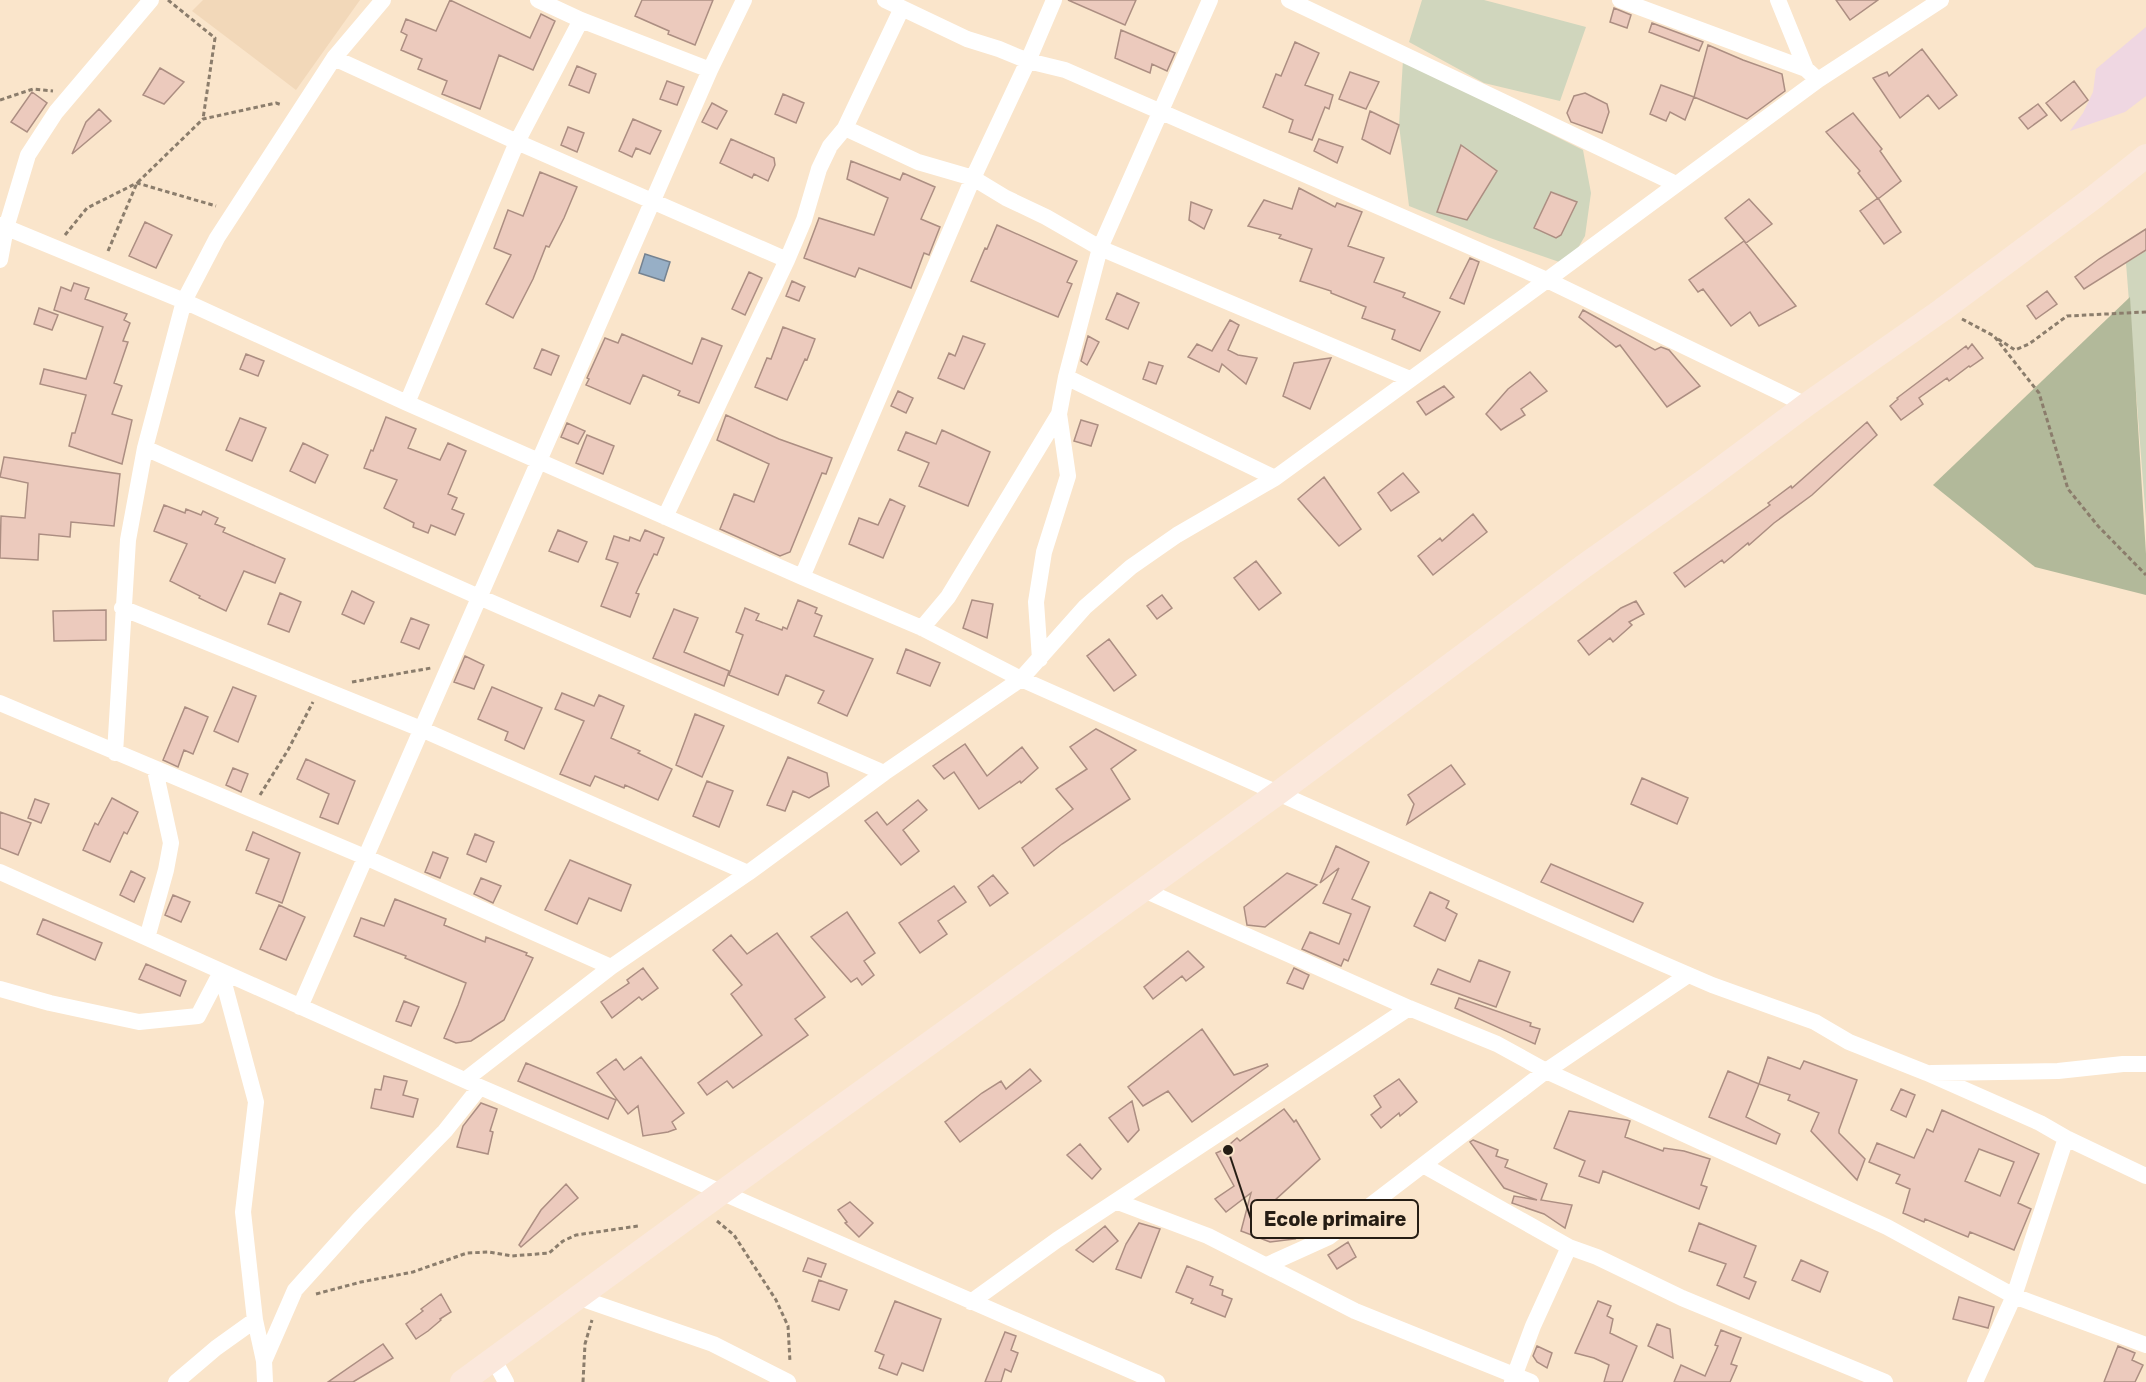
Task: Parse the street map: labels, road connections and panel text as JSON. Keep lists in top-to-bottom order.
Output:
{
  "places": ["Ecole primaire"]
}
